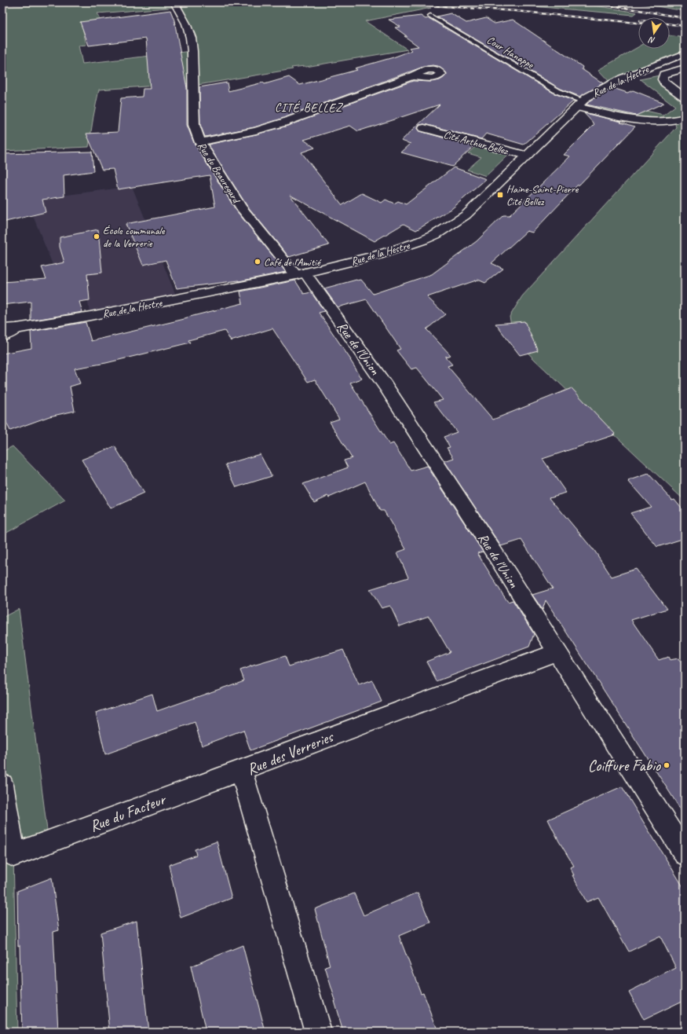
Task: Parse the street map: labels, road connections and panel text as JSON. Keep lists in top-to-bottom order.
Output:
{
  "streets": {
    "street": [
      "Rue de la Hestre",
      "Cité Arthur Bellez",
      "Rue du Beauregard",
      "Rue de l'Union",
      "Rue des Verreries",
      "Rue du Facteur"
    ],
    "lane": ["Cour Hanappe"]
  },
  "crossings": [
    ["Cour Hanappe", "Rue de la Hestre"],
    ["Rue de la Hestre", "Cité Arthur Bellez"],
    ["Rue de la Hestre", "Rue du Beauregard"],
    ["Rue de la Hestre", "Rue de l'Union"],
    ["Rue du Beauregard", "Rue de l'Union"],
    ["Rue de l'Union", "Rue des Verreries"],
    ["Rue des Verreries", "Rue du Facteur"]
  ],
  "districts": ["CITÉ BELLEZ"],
  "places": {
    "transit": ["Haine-Saint-Pierre Cité Bellez"],
    "other": ["École communale de la Verrerie", "Café de l'Amitié", "Coiffure Fabio"]
  },
  "north": "bottom"
}
